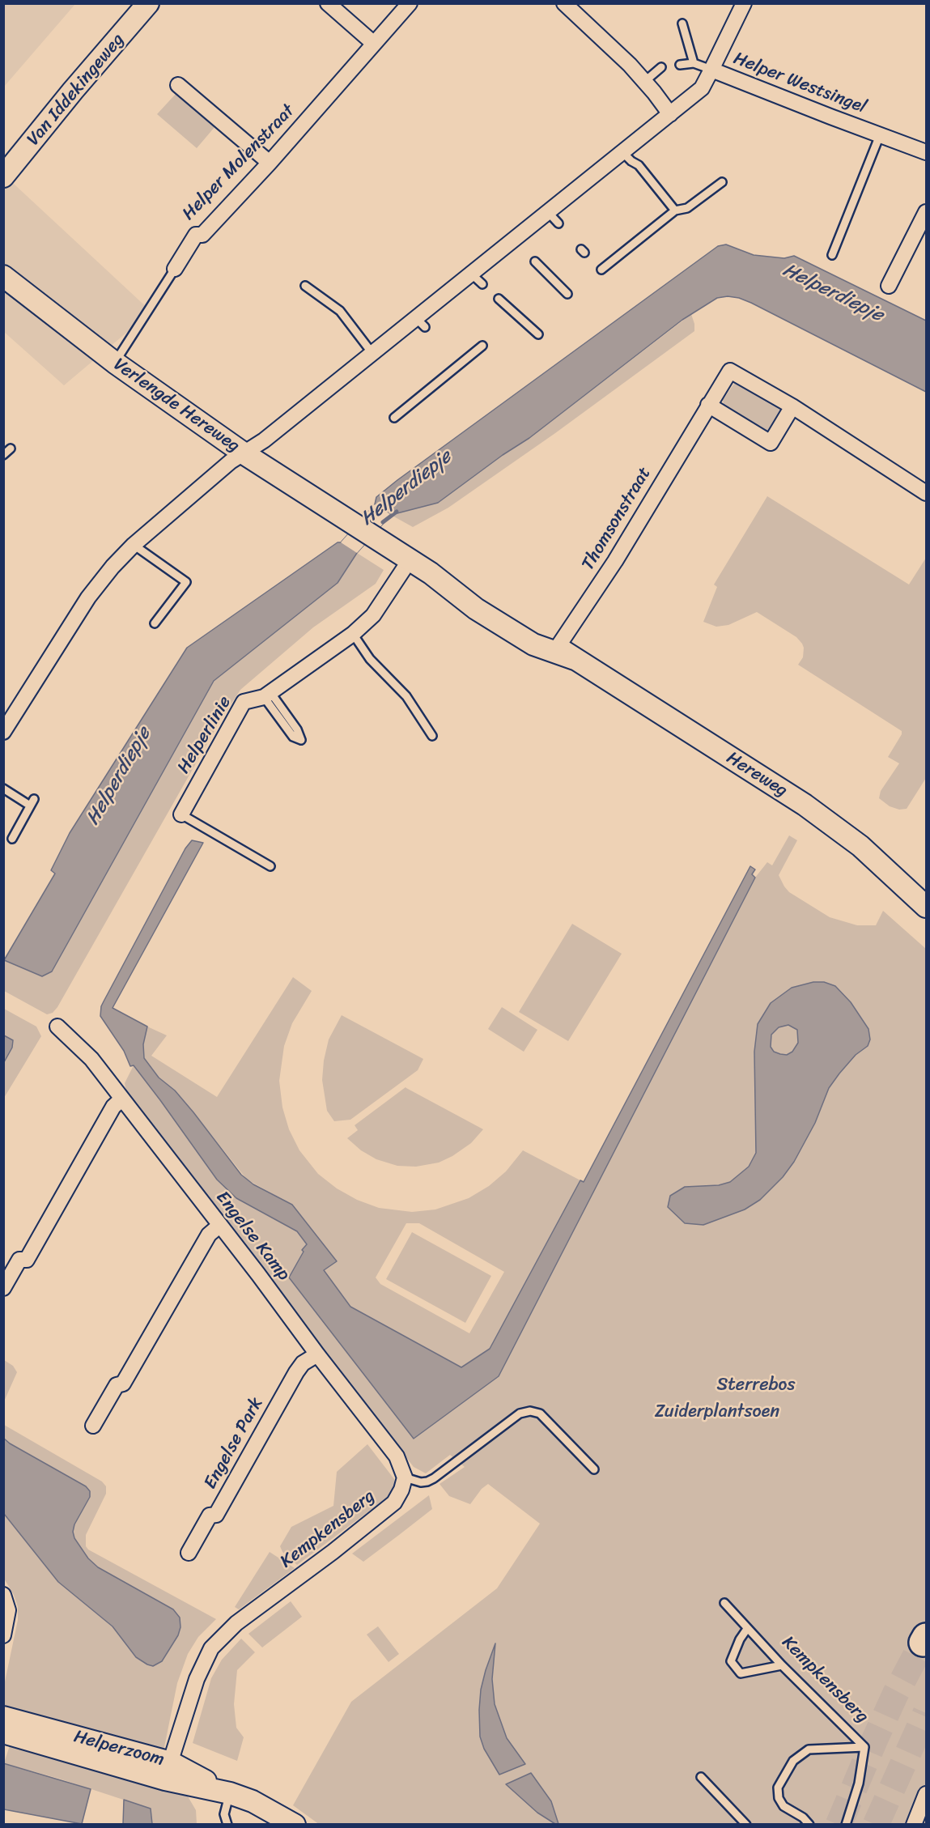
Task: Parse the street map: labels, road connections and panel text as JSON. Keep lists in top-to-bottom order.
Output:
{
  "streets": {
    "main road": [
      "Van Iddekingeweg",
      "Verlengde Hereweg",
      "Hereweg",
      "Helperzoom"
    ],
    "street": [
      "Helper Westsingel",
      "Helper Molenstraat",
      "Thomsonstraat",
      "Helperlinie",
      "Engelse Kamp",
      "Engelse Park",
      "Kempkensberg"
    ]
  },
  "crossings": [
    ["Helper Westsingel", "Verlengde Hereweg"],
    ["Helper Molenstraat", "Verlengde Hereweg"],
    ["Verlengde Hereweg", "Hereweg"],
    ["Thomsonstraat", "Hereweg"],
    ["Helperlinie", "Hereweg"],
    ["Engelse Kamp", "Engelse Park"],
    ["Engelse Kamp", "Kempkensberg"],
    ["Kempkensberg", "Helperzoom"]
  ],
  "water": ["Helperdiepje"],
  "parks": ["Sterrebos", "Zuiderplantsoen"]
}
